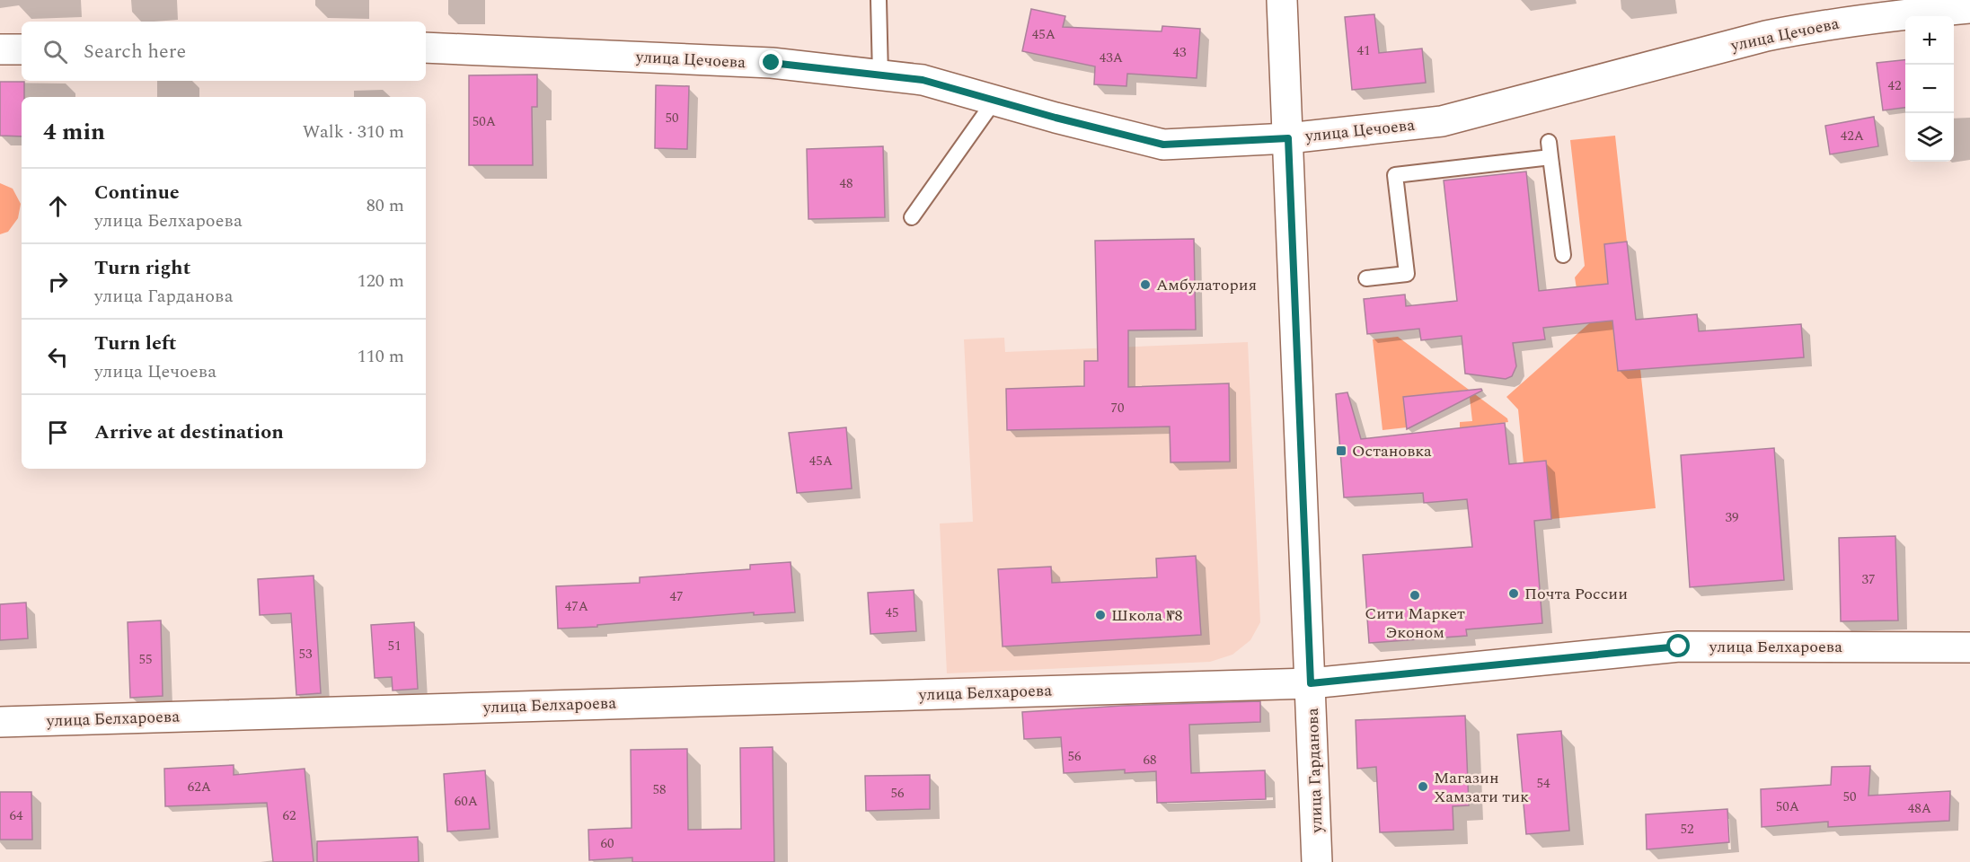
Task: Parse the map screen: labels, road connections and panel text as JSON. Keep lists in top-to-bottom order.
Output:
{
  "streets": {
    "street": ["улица Цечоева", "улица Белхароева", "улица Гарданова"]
  },
  "crossings": [
    ["улица Цечоева", "улица Гарданова"],
    ["улица Белхароева", "улица Гарданова"]
  ],
  "places": {
    "other": [
      "Амбулатория",
      "Почта России",
      "Сити Маркет Эконом",
      "Школа №8",
      "Магазин Хамзати тик"
    ],
    "transit": ["Остановка"]
  },
  "house_numbers": [
    "45А",
    "41",
    "43",
    "43А",
    "42",
    "50",
    "50А",
    "42А",
    "48",
    "70",
    "45А",
    "39",
    "37",
    "47",
    "47А",
    "45",
    "51",
    "53",
    "55",
    "56",
    "68",
    "54",
    "62А",
    "58",
    "56",
    "50",
    "60А",
    "50А",
    "48А",
    "64",
    "62",
    "52",
    "60"
  ],
  "page": {
    "map_buttons": ["+", "−"],
    "search": "Search here",
    "heading": ["4 min", "Walk · 310 m"],
    "list": [
      ["Continue", "улица Белхароева", "80 m"],
      ["Turn right", "улица Гарданова", "120 m"],
      ["Turn left", "улица Цечоева", "110 m"],
      "Arrive at destination"
    ]
  }
}
